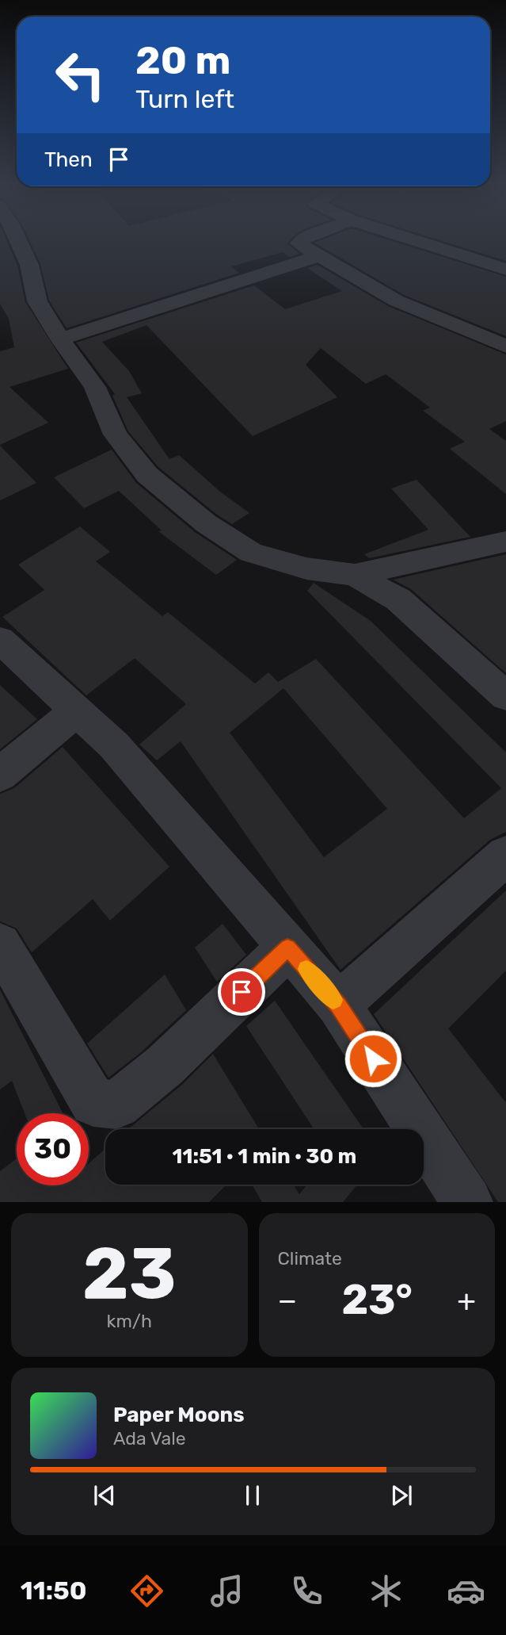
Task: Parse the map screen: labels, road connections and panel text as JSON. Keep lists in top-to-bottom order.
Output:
{
  "page": {
    "turn": ["20 m", "Turn left"],
    "then": "Then",
    "limit": "30",
    "trip": "11:51 · 1 min · 30 m",
    "tile": [
      ["23", "km/h"],
      "Climate"
    ],
    "heat": ["−", "23°", "+"],
    "song": ["Paper Moons", "Ada Vale"],
    "tabs": "11:50"
  }
}
